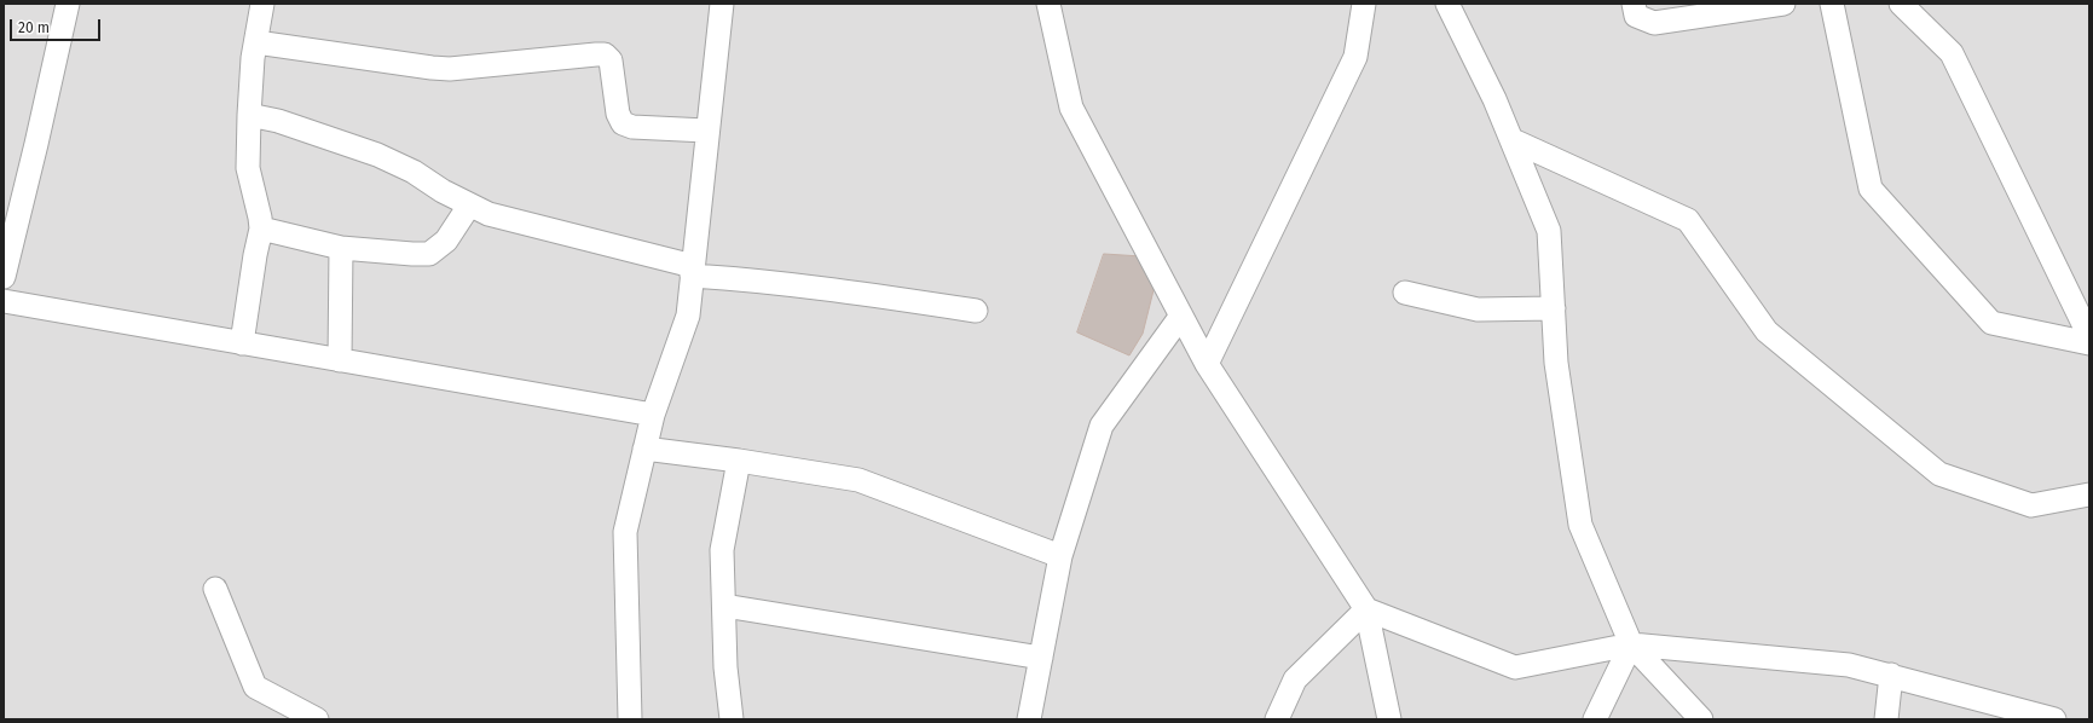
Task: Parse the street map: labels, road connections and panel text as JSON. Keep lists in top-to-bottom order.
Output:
{
  "scale_bar": "20 m"
}
